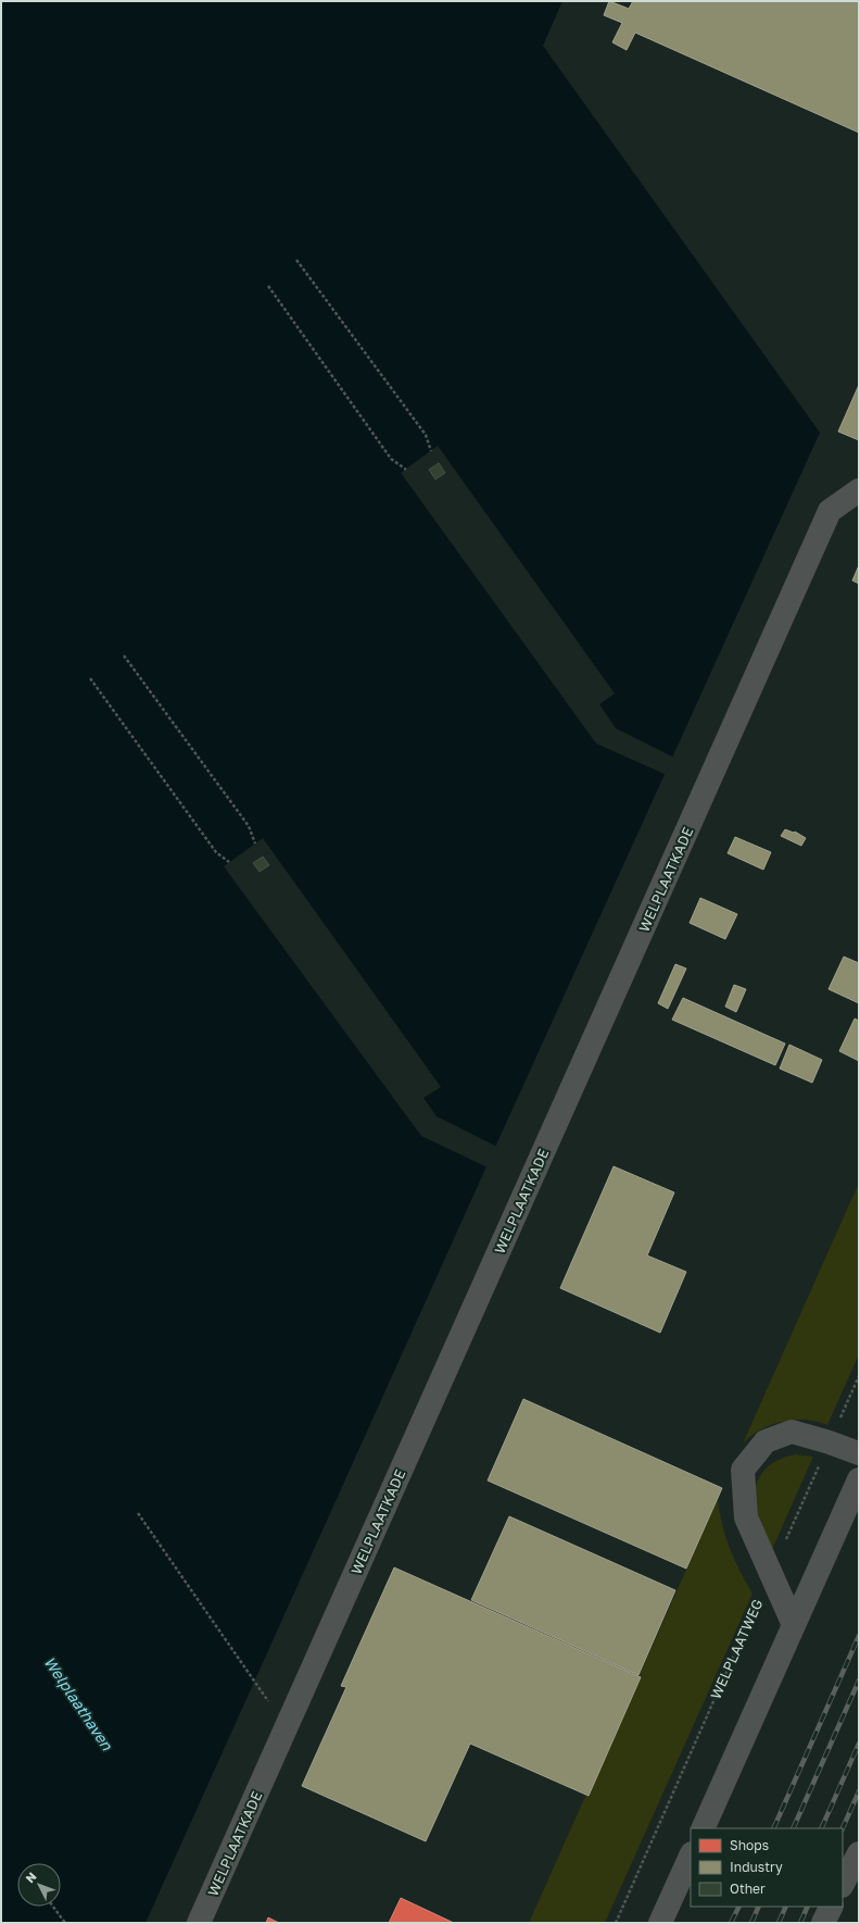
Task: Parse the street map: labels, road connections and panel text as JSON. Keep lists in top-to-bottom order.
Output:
{
  "streets": {
    "street": ["WELPLAATKADE"],
    "path": ["WELPLAATWEG"]
  },
  "water": ["Welplaathaven"],
  "legend": ["Shops", "Industry", "Other"],
  "north": "top left"
}
